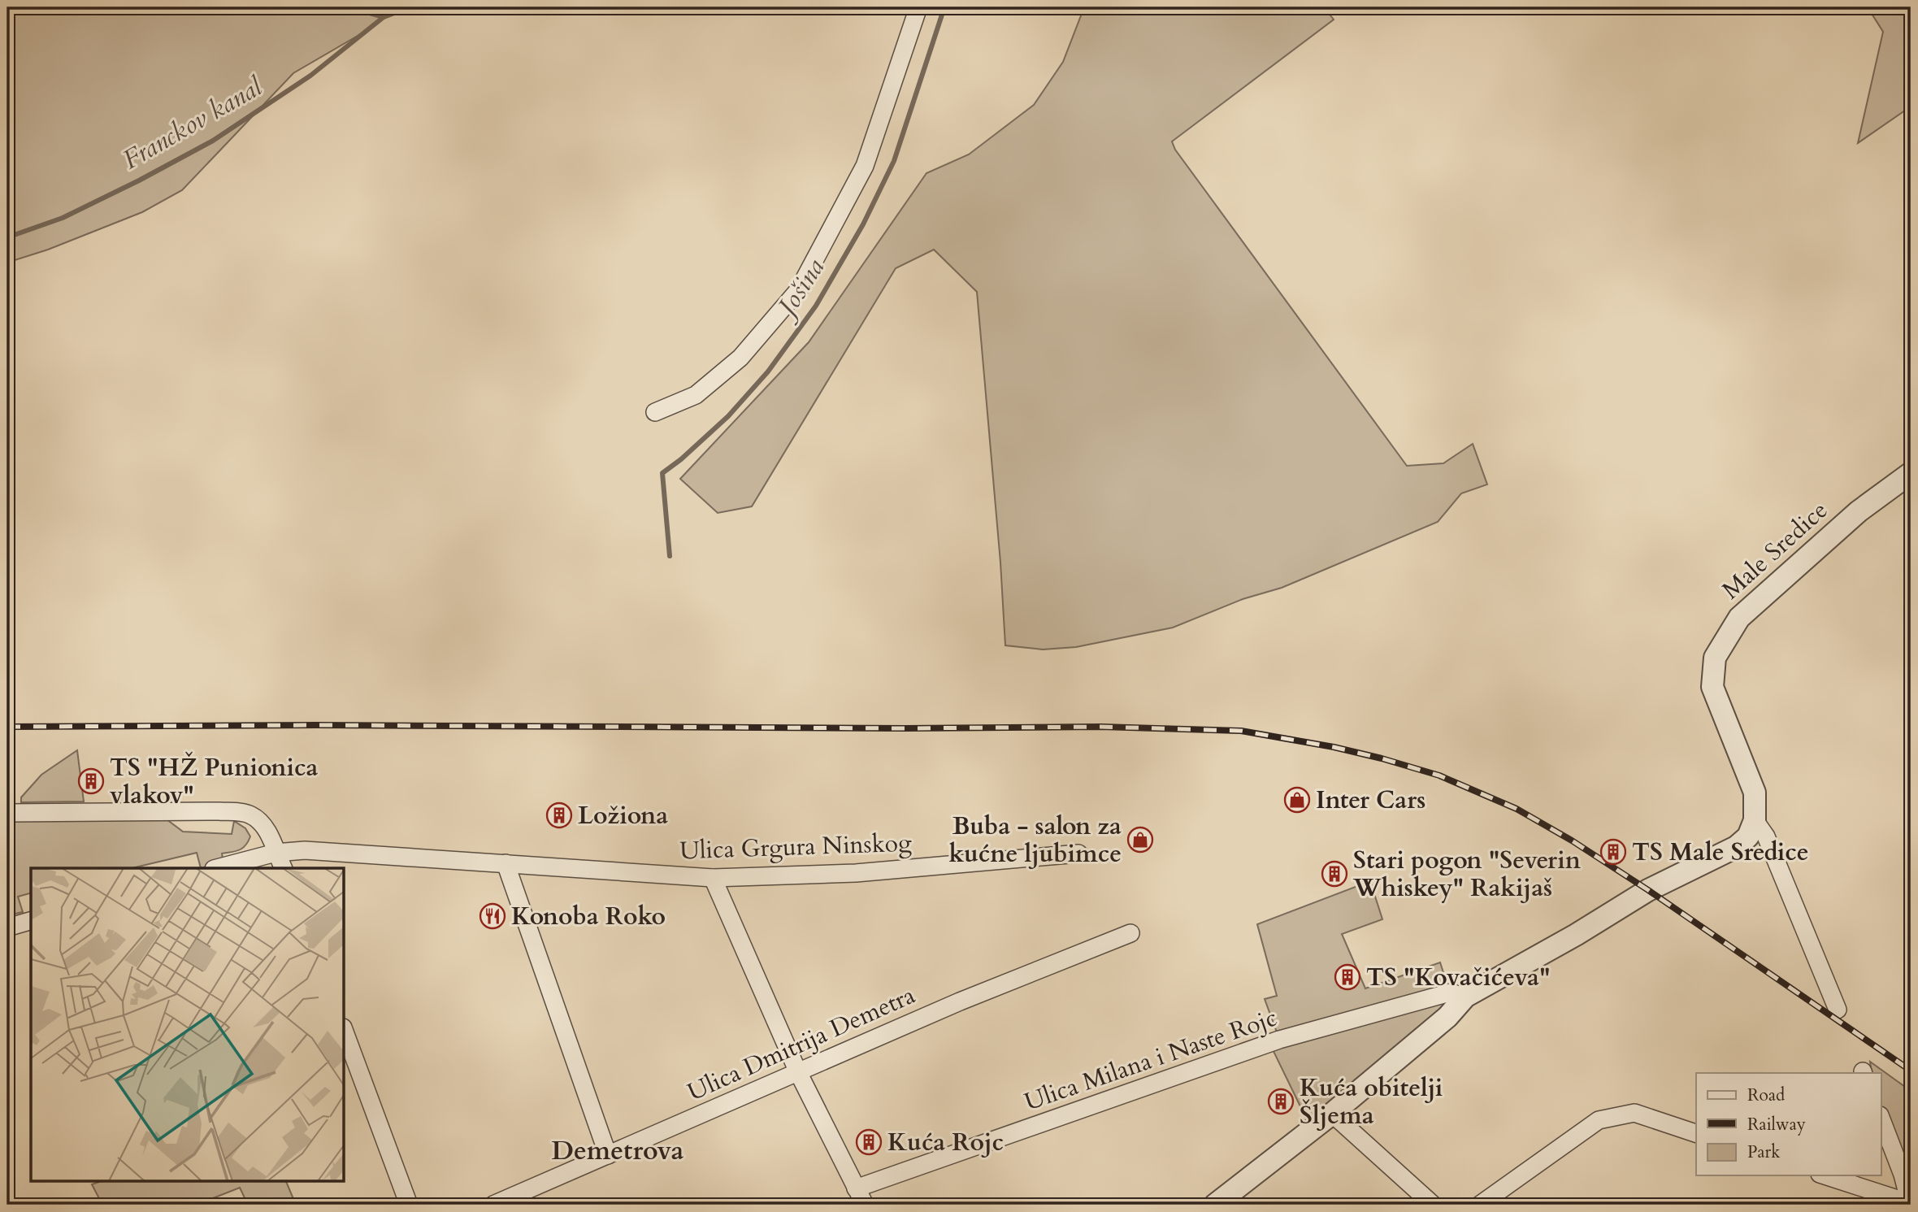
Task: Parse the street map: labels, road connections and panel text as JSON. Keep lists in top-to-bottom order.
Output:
{
  "streets": {
    "street": [
      "Male Sredice",
      "Ulica Grgura Ninskog",
      "Ulica Dmitrija Demetra",
      "Ulica Milana i Naste Rojc"
    ]
  },
  "districts": ["Demetrova"],
  "water": ["Franckov kanal", "Jošina"],
  "places": {
    "building": [
      "TS \"HŽ Punionica vlakov\"",
      "Ložiona",
      "TS Male Sredice",
      "Stari pogon \"Severin Whiskey\" Rakijaš",
      "TS \"Kovačićeva\"",
      "Kuća obitelji Šljema",
      "Kuća Rojc"
    ],
    "shop": ["Inter Cars", "Buba - salon za kućne ljubimce"],
    "restaurant": ["Konoba Roko"]
  },
  "legend": ["Road", "Railway", "Park"]
}
